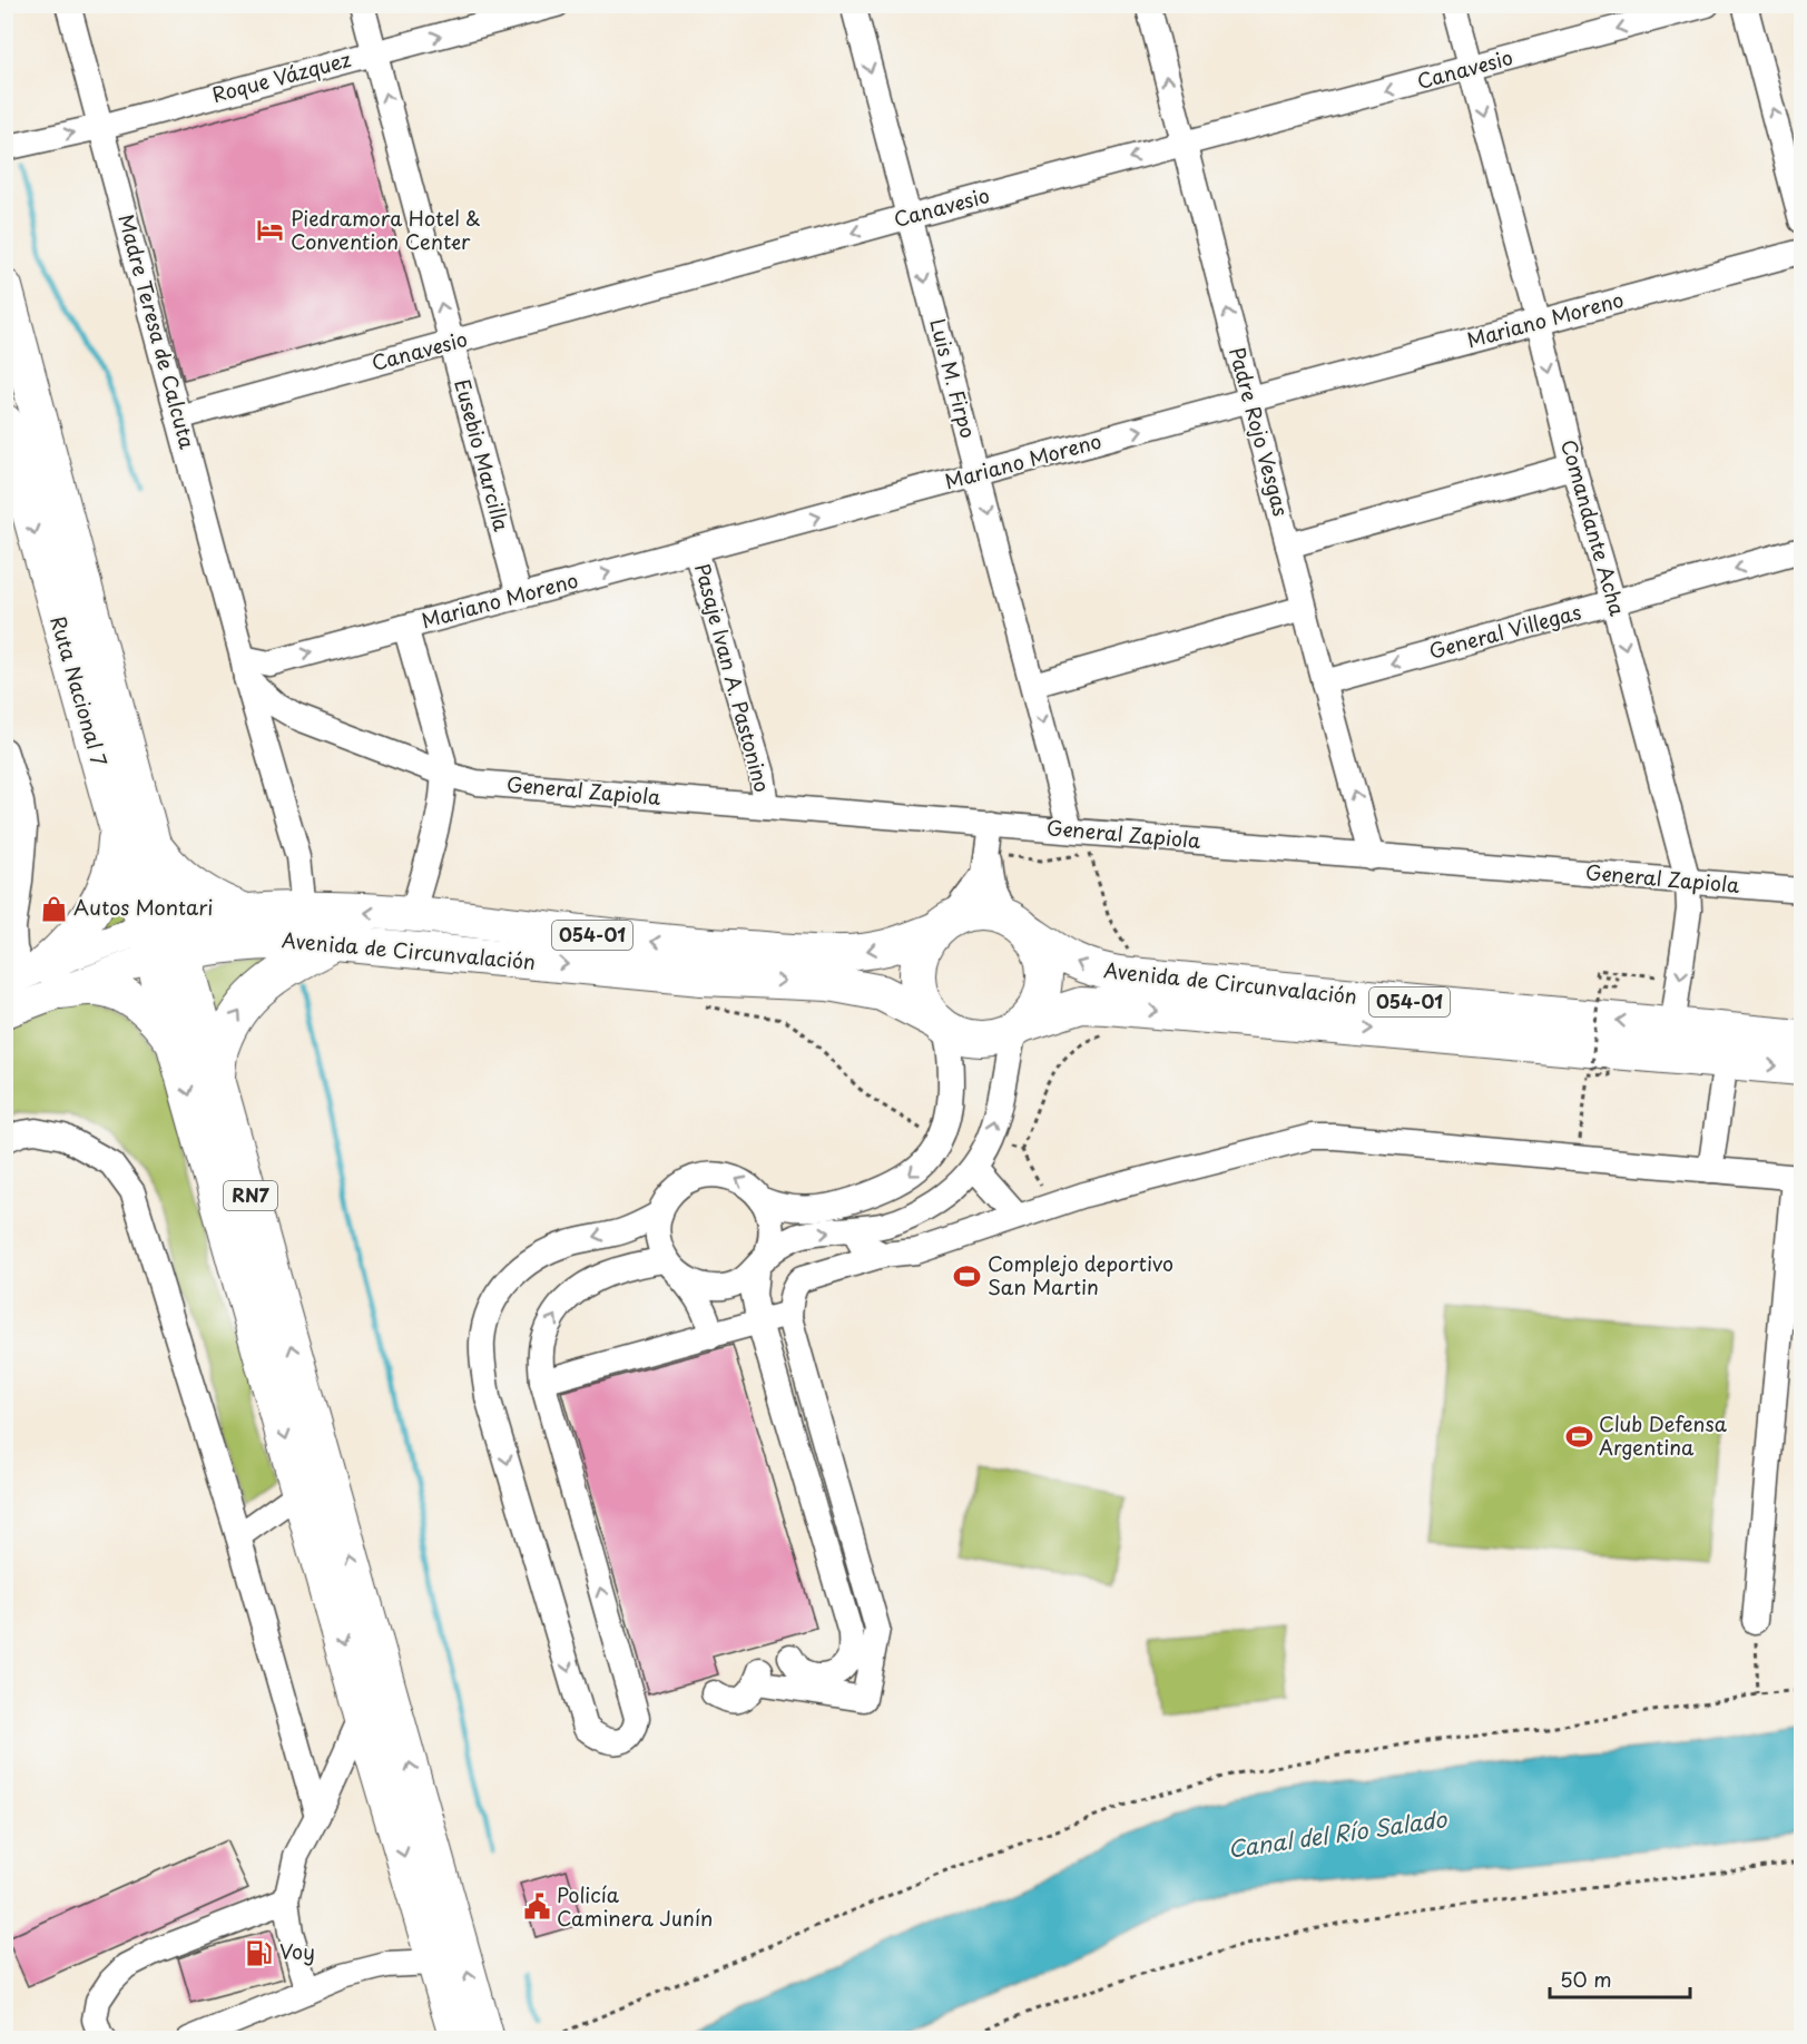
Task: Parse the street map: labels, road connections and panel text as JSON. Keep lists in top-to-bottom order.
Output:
{
  "streets": {
    "highway": [
      "Ruta Nacional 7",
      "054-01",
      "Avenida de Circunvalación",
      "RN7"
    ],
    "street": [
      "Canavesio",
      "Roque Vázquez",
      "Mariano Moreno",
      "Madre Teresa de Calcuta",
      "Luis M. Firpo",
      "Padre Rojo Vesgas",
      "Eusebio Marcilla",
      "Comandante Acha",
      "General Villegas",
      "Pasaje Ivan A. Pastonino",
      "General Zapiola"
    ]
  },
  "crossings": [
    ["Canavesio", "Madre Teresa de Calcuta"],
    ["Canavesio", "Luis M. Firpo"],
    ["Canavesio", "Padre Rojo Vesgas"],
    ["Canavesio", "Eusebio Marcilla"],
    ["Canavesio", "Comandante Acha"],
    ["Roque Vázquez", "Madre Teresa de Calcuta"],
    ["Roque Vázquez", "Eusebio Marcilla"],
    ["Mariano Moreno", "Madre Teresa de Calcuta"],
    ["Mariano Moreno", "Luis M. Firpo"],
    ["Mariano Moreno", "Padre Rojo Vesgas"],
    ["Mariano Moreno", "Eusebio Marcilla"],
    ["Mariano Moreno", "Comandante Acha"],
    ["Mariano Moreno", "Pasaje Ivan A. Pastonino"],
    ["Mariano Moreno", "General Zapiola"],
    ["Madre Teresa de Calcuta", "General Zapiola"],
    ["Madre Teresa de Calcuta", "Avenida de Circunvalación"],
    ["Luis M. Firpo", "General Zapiola"],
    ["Padre Rojo Vesgas", "General Villegas"],
    ["Padre Rojo Vesgas", "General Zapiola"],
    ["Comandante Acha", "General Villegas"],
    ["Comandante Acha", "General Zapiola"],
    ["Comandante Acha", "Avenida de Circunvalación"],
    ["Pasaje Ivan A. Pastonino", "General Zapiola"],
    ["Ruta Nacional 7", "054-01"],
    ["Ruta Nacional 7", "Avenida de Circunvalación"],
    ["Ruta Nacional 7", "RN7"],
    ["054-01", "Avenida de Circunvalación"],
    ["054-01", "RN7"],
    ["Avenida de Circunvalación", "RN7"]
  ],
  "one_way": [
    "Canavesio",
    "Roque Vázquez",
    "Luis M. Firpo",
    "Padre Rojo Vesgas",
    "Eusebio Marcilla",
    "Comandante Acha"
  ],
  "water": ["Canal del Río Salado"],
  "places": {
    "hotel": ["Piedramora Hotel & Convention Center"],
    "shop": ["Autos Montari"],
    "sports": ["Complejo deportivo San Martin", "Club Defensa Argentina"],
    "public building": ["Policía Caminera Junín"],
    "fuel station": ["Voy"]
  },
  "scale_bar": "50 m"
}
